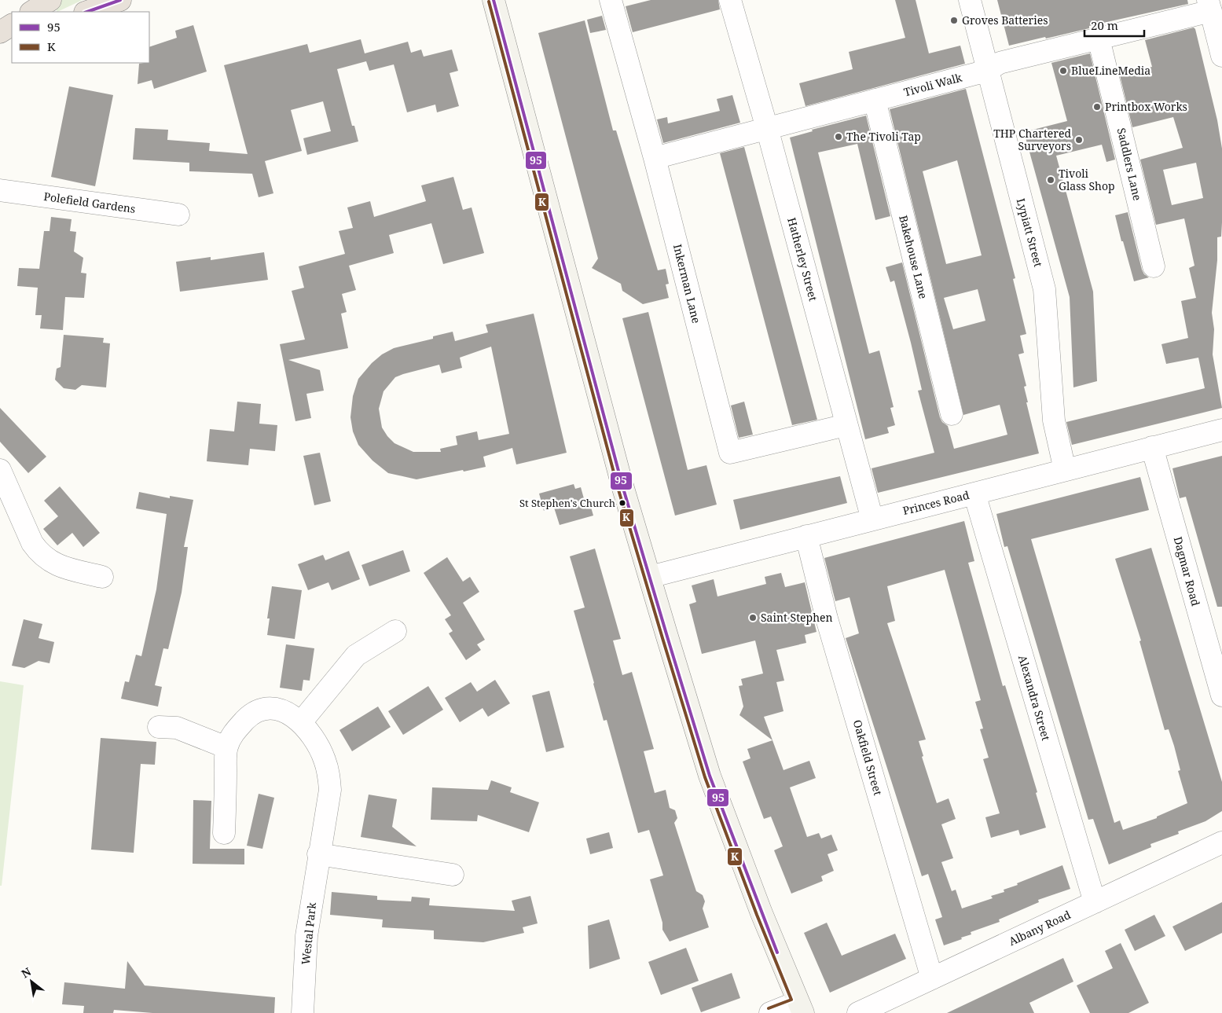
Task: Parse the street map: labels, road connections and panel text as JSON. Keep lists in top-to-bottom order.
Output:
{
  "streets": {
    "street": [
      "Tivoli Walk",
      "Saddlers Lane",
      "Polefield Gardens",
      "Lypiatt Street",
      "Bakehouse Lane",
      "Hatherley Street",
      "Inkerman Lane",
      "Princes Road",
      "Dagmar Road",
      "Alexandra Street",
      "Oakfield Street",
      "Albany Road",
      "Westal Park"
    ]
  },
  "crossings": [
    ["Tivoli Walk", "Saddlers Lane"],
    ["Tivoli Walk", "Lypiatt Street"],
    ["Tivoli Walk", "Bakehouse Lane"],
    ["Tivoli Walk", "Hatherley Street"],
    ["Tivoli Walk", "Inkerman Lane"],
    ["Lypiatt Street", "Princes Road"],
    ["Hatherley Street", "Inkerman Lane"],
    ["Hatherley Street", "Princes Road"],
    ["Princes Road", "Dagmar Road"],
    ["Princes Road", "Alexandra Street"],
    ["Princes Road", "Oakfield Street"],
    ["Alexandra Street", "Albany Road"],
    ["Oakfield Street", "Albany Road"]
  ],
  "places": [
    "Groves Batteries",
    "BlueLineMedia",
    "Printbox Works",
    "The Tivoli Tap",
    "THP Chartered Surveyors",
    "Tivoli Glass Shop",
    "St Stephen's Church",
    "Saint Stephen"
  ],
  "lines": ["transit line 95", "transit line K"],
  "legend": ["95", "K"],
  "scale_bar": "20 m",
  "north": "top left"
}
